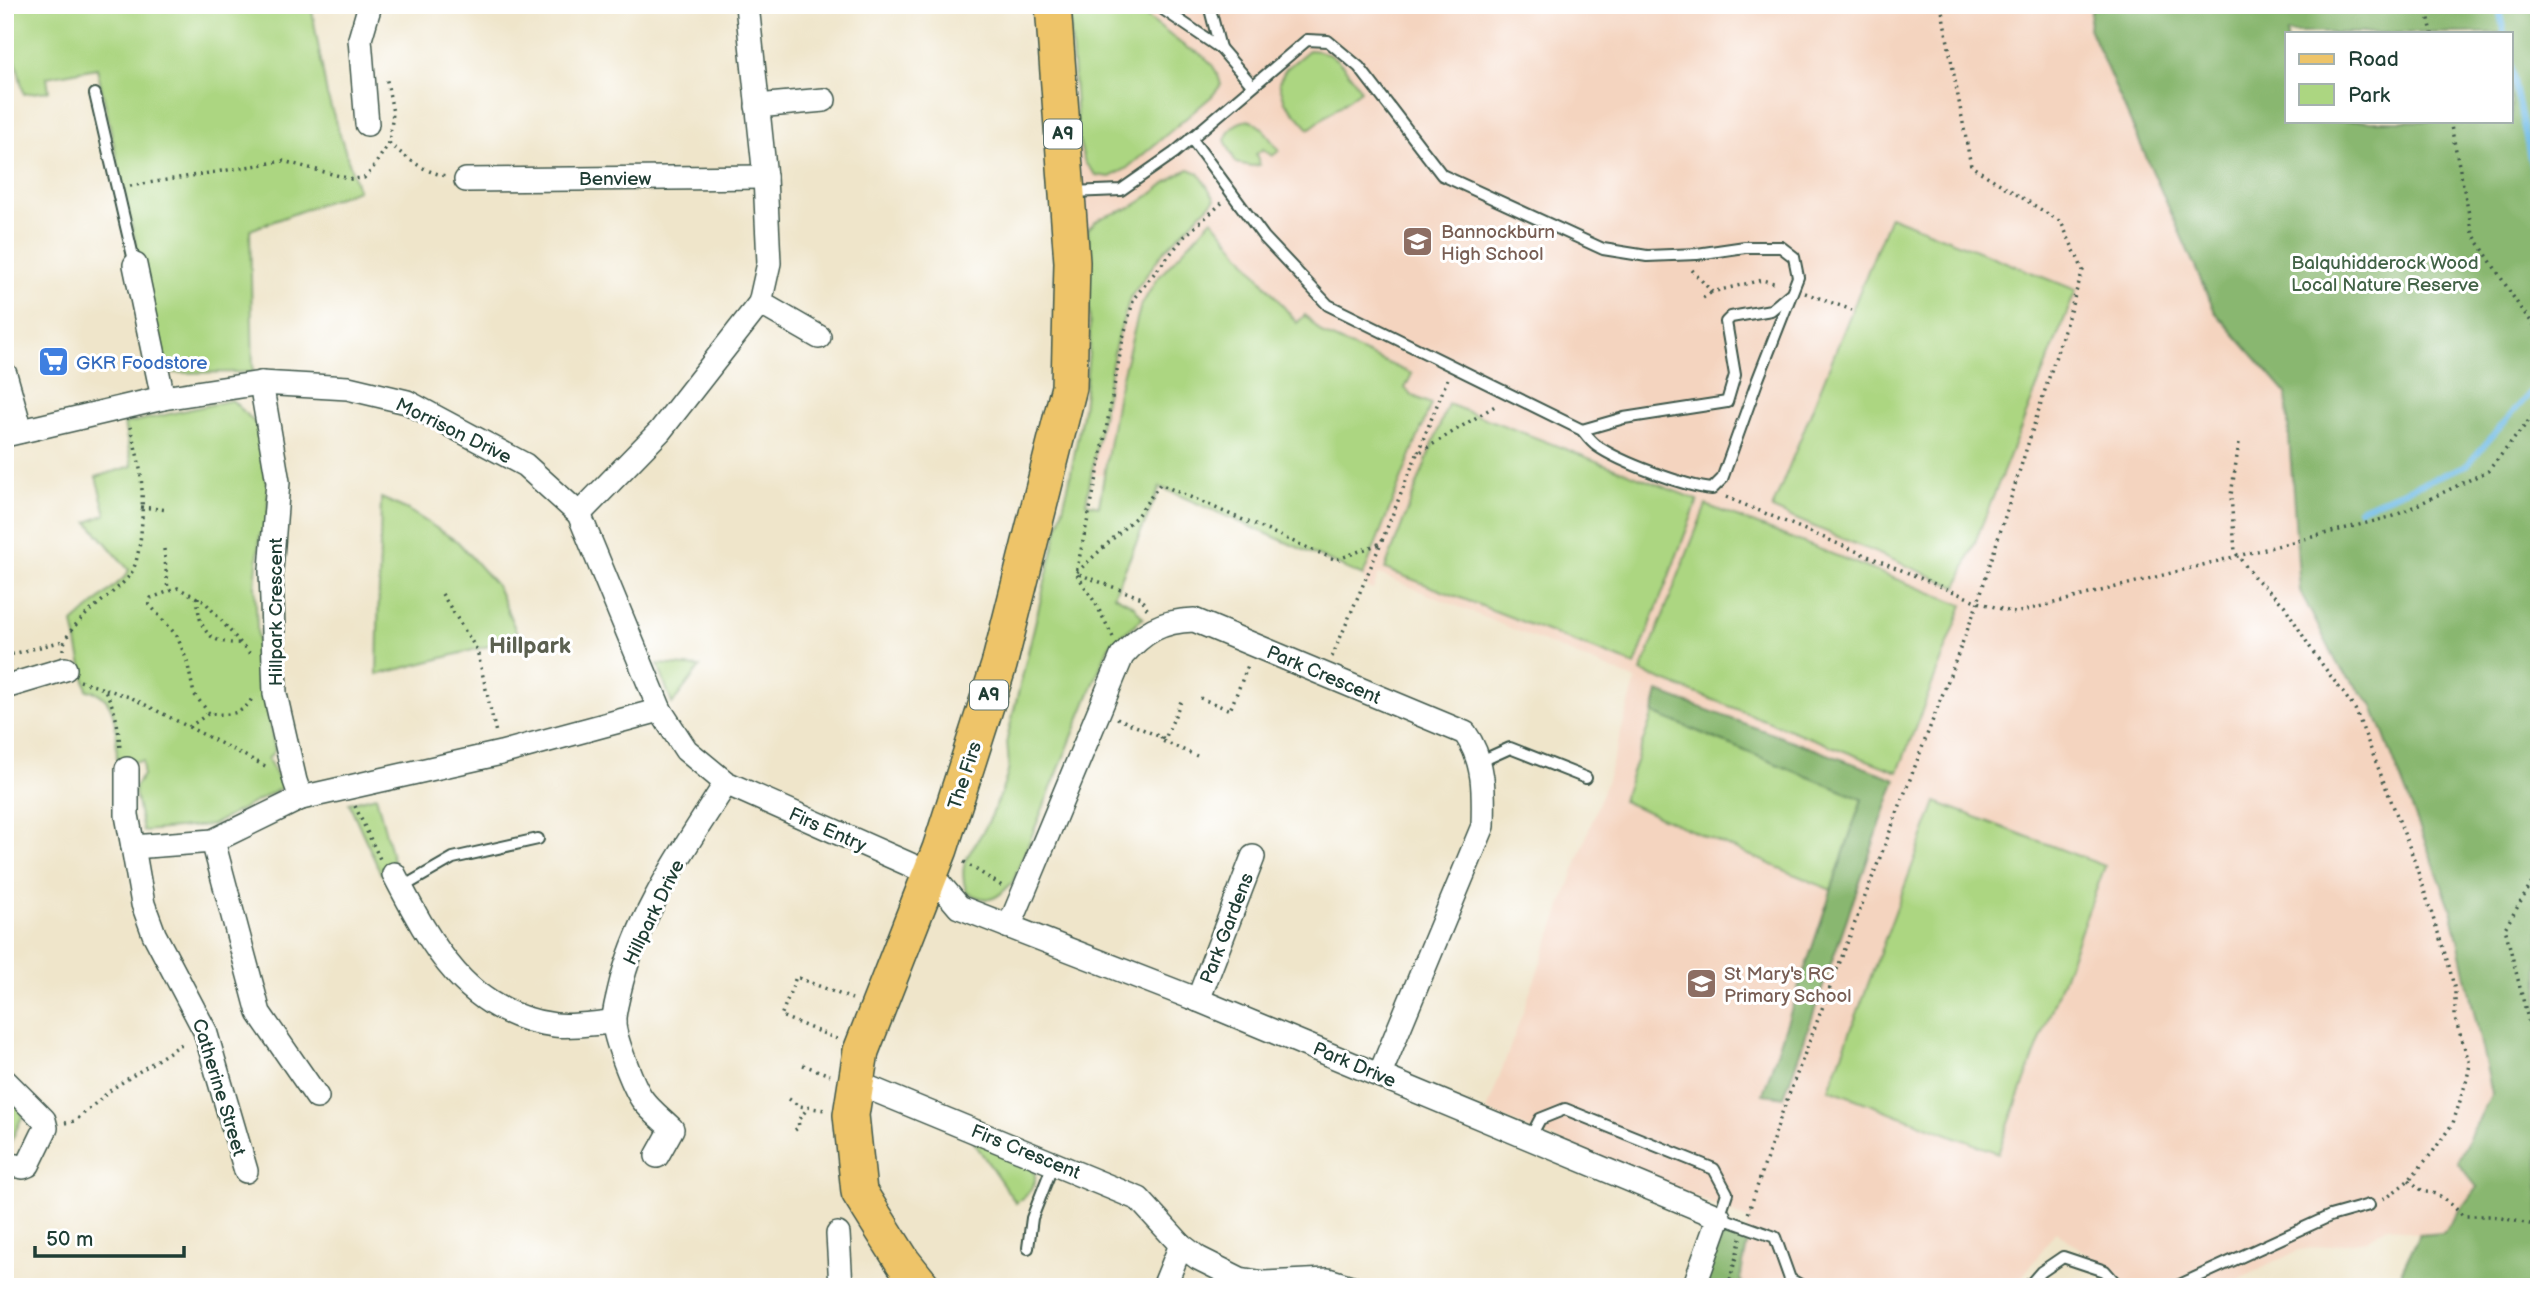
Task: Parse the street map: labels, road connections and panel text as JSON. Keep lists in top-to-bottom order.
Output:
{
  "streets": {
    "main road": ["A9", "The Firs"],
    "street": [
      "Benview",
      "Morrison Drive",
      "Hillpark Crescent",
      "Park Crescent",
      "Firs Entry",
      "Hillpark Drive",
      "Park Gardens",
      "Park Drive",
      "Catherine Street",
      "Firs Crescent"
    ]
  },
  "crossings": [
    ["A9", "The Firs"],
    ["A9", "Firs Crescent"],
    ["Morrison Drive", "Hillpark Crescent"],
    ["Morrison Drive", "Firs Entry"],
    ["Morrison Drive", "Hillpark Drive"],
    ["Park Crescent", "Park Drive"],
    ["The Firs", "Firs Entry"],
    ["The Firs", "Park Drive"],
    ["The Firs", "Firs Crescent"],
    ["Firs Entry", "Hillpark Drive"],
    ["Firs Entry", "Park Drive"],
    ["Park Gardens", "Park Drive"]
  ],
  "districts": ["Hillpark"],
  "parks": ["Balquhidderock Wood Local Nature Reserve"],
  "places": {
    "school or university": ["Bannockburn High School", "St Mary's RC Primary School"],
    "supermarket": ["GKR Foodstore"]
  },
  "legend": ["Road", "Park"],
  "scale_bar": "50 m"
}
